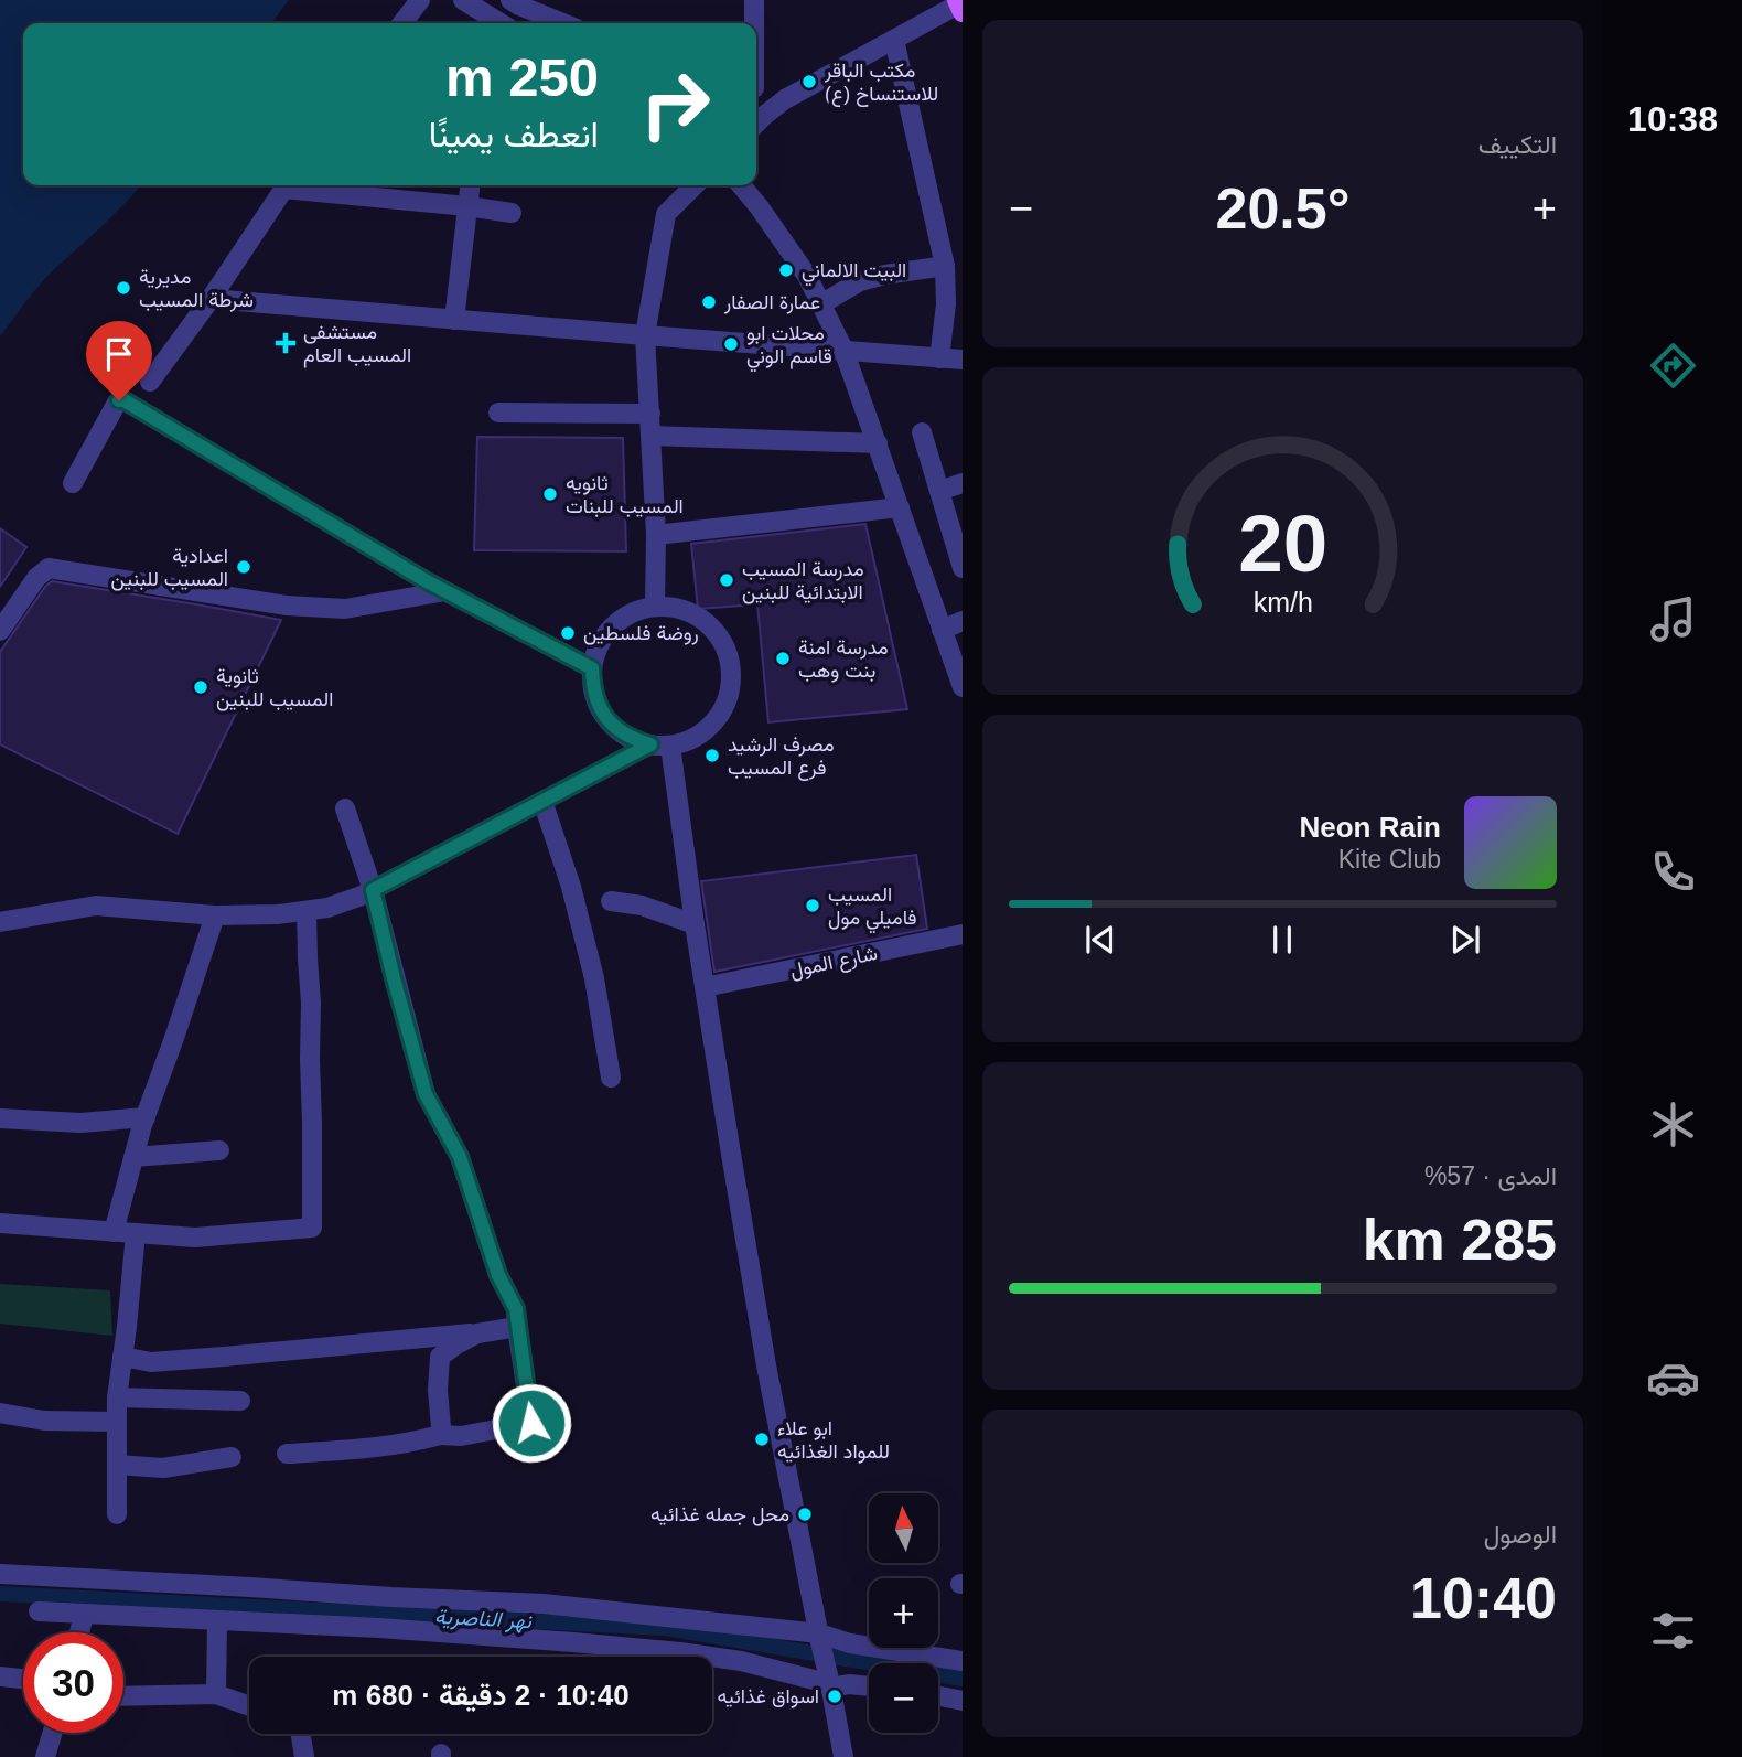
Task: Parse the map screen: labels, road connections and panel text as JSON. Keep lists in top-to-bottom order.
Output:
{
  "streets": {
    "street": ["شارع المول"]
  },
  "water": ["نهر الناصرية"],
  "places": {
    "other": [
      "مكتب الباقر (ع) للاستنساخ",
      "البيت الالماني",
      "مديرية شرطة المسيب",
      "عمارة الصفار",
      "محلات ابو قاسم الوني",
      "ثانويه المسيب للبنات",
      "اعدادية المسيب للبنين",
      "مدرسة المسيب الابتدائية للبنين",
      "روضة فلسطين",
      "مدرسة امنة بنت وهب",
      "ثانوية المسيب للبنين",
      "مصرف الرشيد فرع المسيب",
      "المسيب فاميلي مول",
      "ابو علاء للمواد الغذائيه",
      "محل جمله غذائيه",
      "اسواق غذائيه"
    ],
    "health": ["مستشفى المسيب العام"]
  },
  "north": "top",
  "page": {
    "tabs": "10:38",
    "tile": [
      "التكييف",
      ["المدى · 57%", "285 km"],
      ["الوصول", "10:40"]
    ],
    "turn": ["250 m", "انعطف يمينًا"],
    "heat": ["−", "20.5°", "+"],
    "song": ["Neon Rain", "Kite Club"],
    "map_buttons": ["+", "−"],
    "limit": "30",
    "trip": "10:40 · 2 دقيقة · 680 m",
    "gauge": ["20", "km/h"]
  }
}
